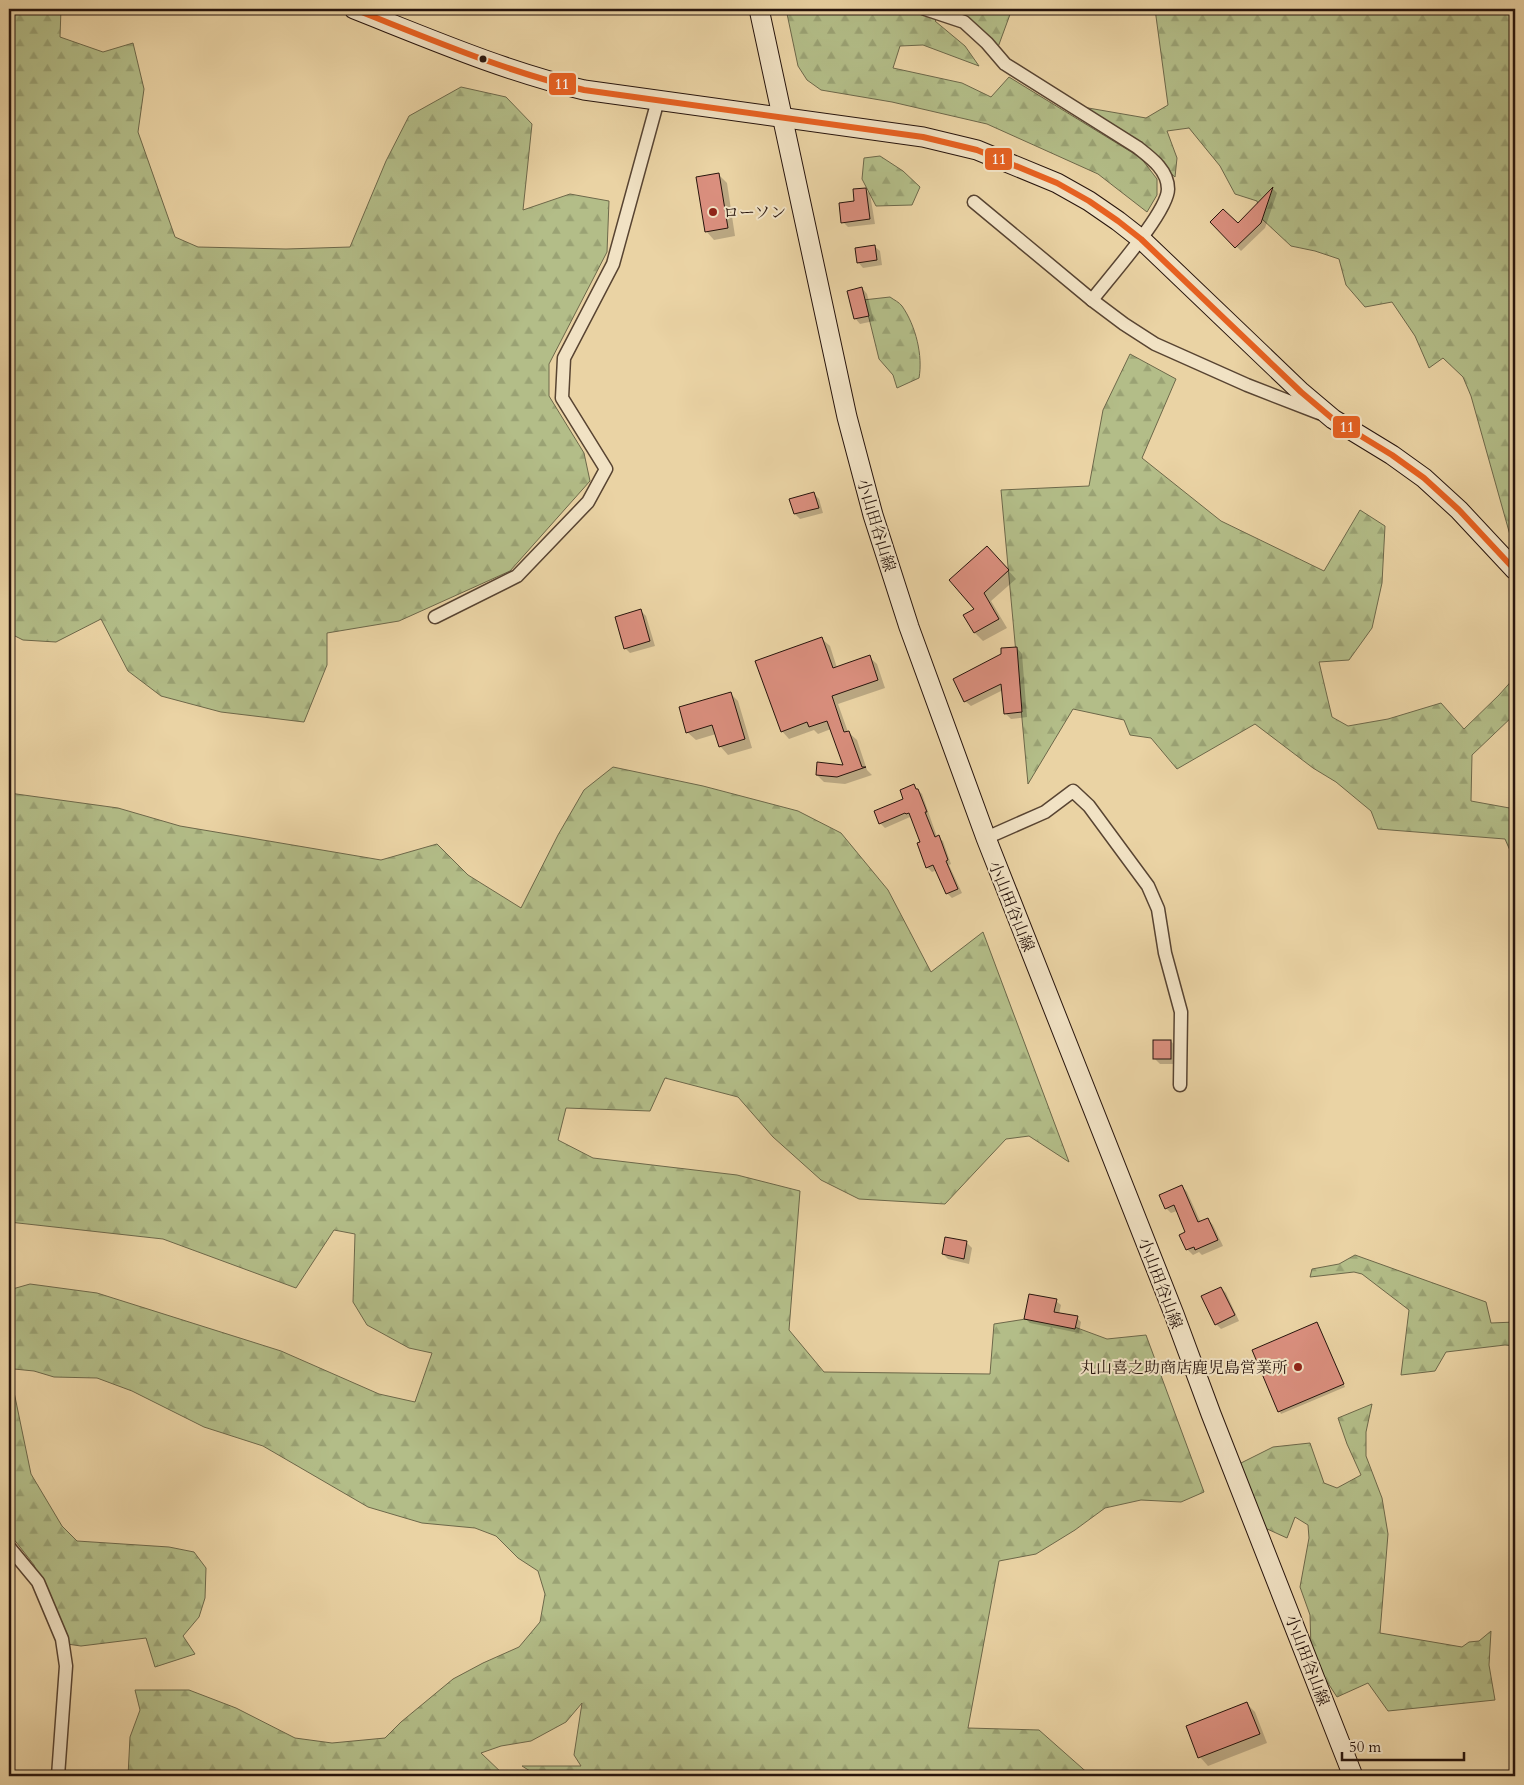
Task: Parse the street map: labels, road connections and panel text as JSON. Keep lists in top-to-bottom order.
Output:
{
  "streets": {
    "main road": ["小山田谷山線"]
  },
  "places": ["ローソン", "丸山喜之助商店鹿児島営業所"],
  "lines": ["transit line 11"],
  "scale_bar": "50 m"
}
